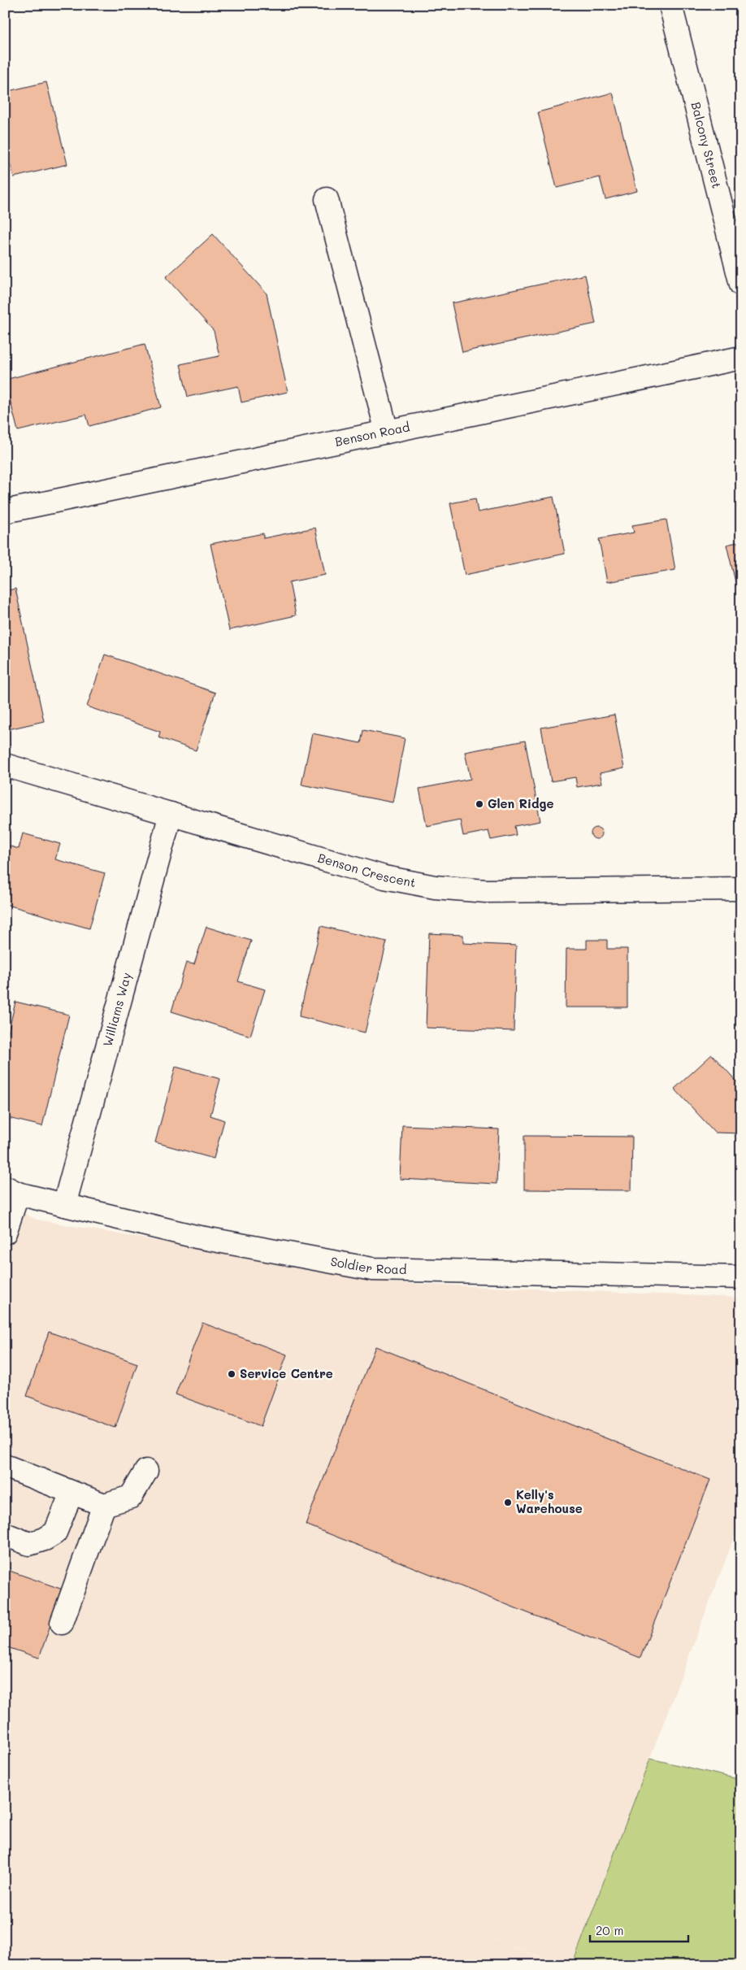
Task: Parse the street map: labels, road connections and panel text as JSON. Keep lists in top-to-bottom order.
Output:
{
  "streets": {
    "street": [
      "Balcony Street",
      "Benson Road",
      "Benson Crescent",
      "Williams Way",
      "Soldier Road"
    ]
  },
  "crossings": [
    ["Benson Crescent", "Williams Way"],
    ["Williams Way", "Soldier Road"]
  ],
  "places": ["Glen Ridge", "Service Centre", "Kelly's Warehouse"],
  "scale_bar": "20 m"
}
